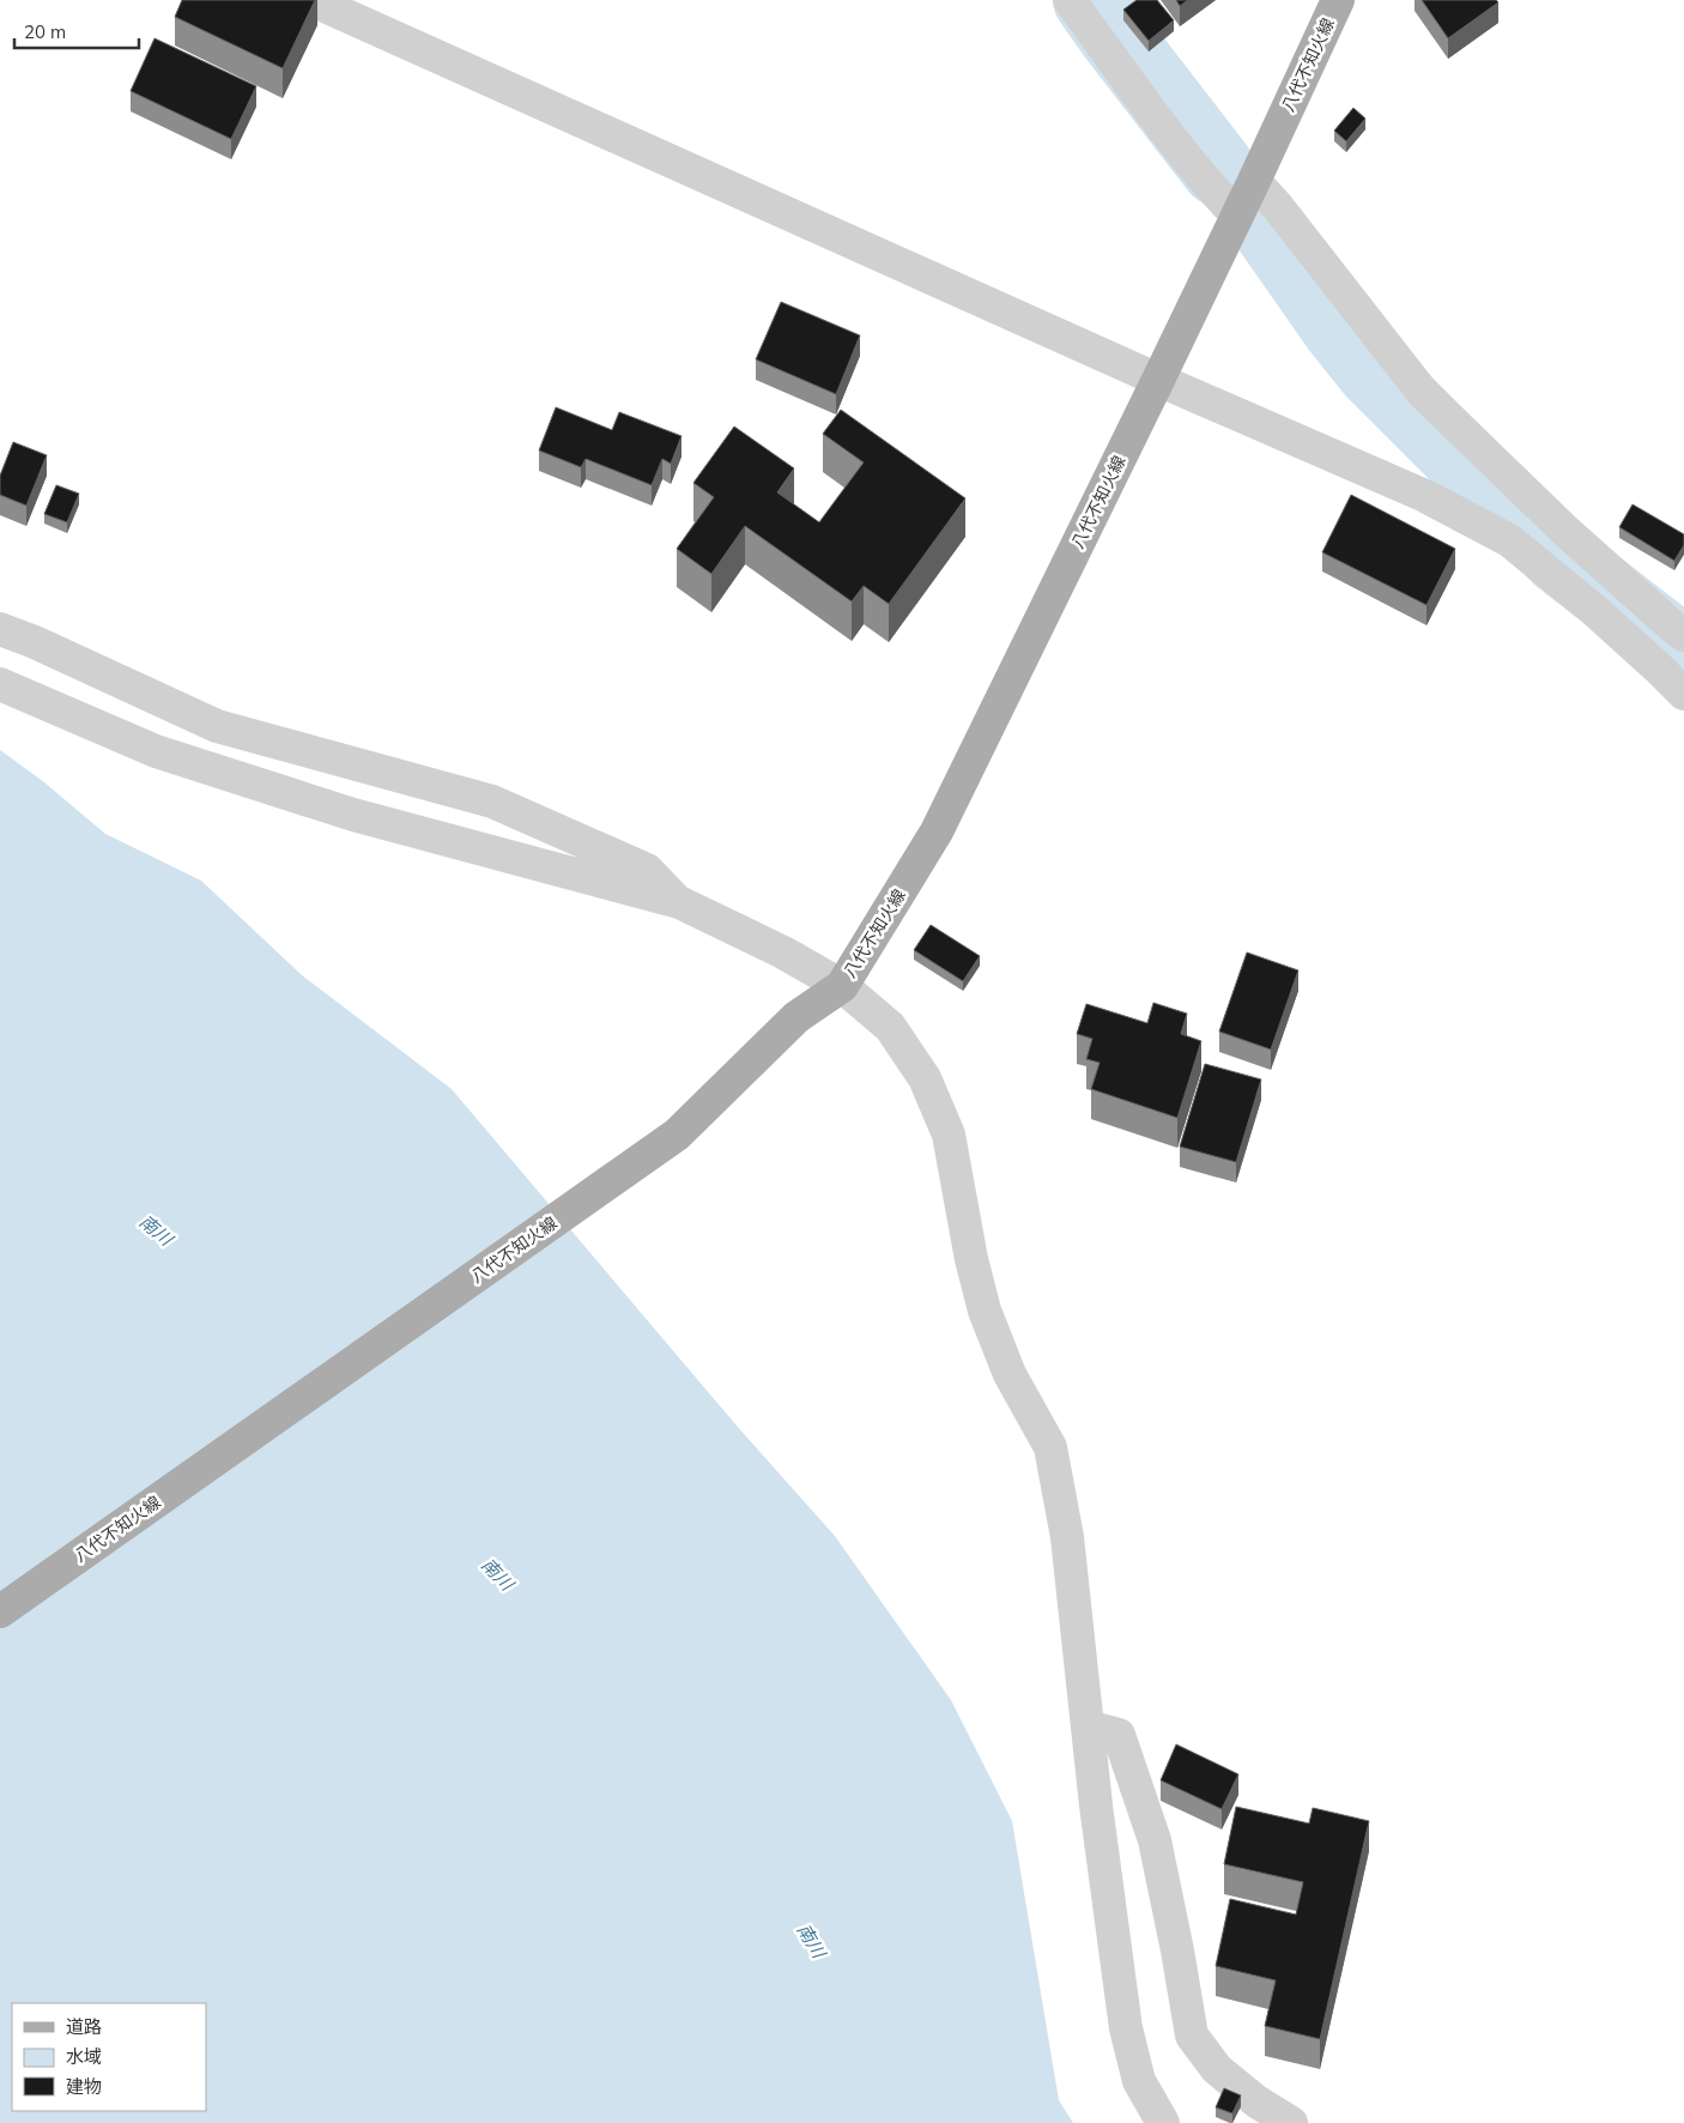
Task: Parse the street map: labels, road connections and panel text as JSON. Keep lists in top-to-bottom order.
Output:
{
  "streets": {
    "main road": ["八代不知火線"]
  },
  "water": ["南川"],
  "legend": ["道路", "水域", "建物"],
  "scale_bar": "20 m"
}
